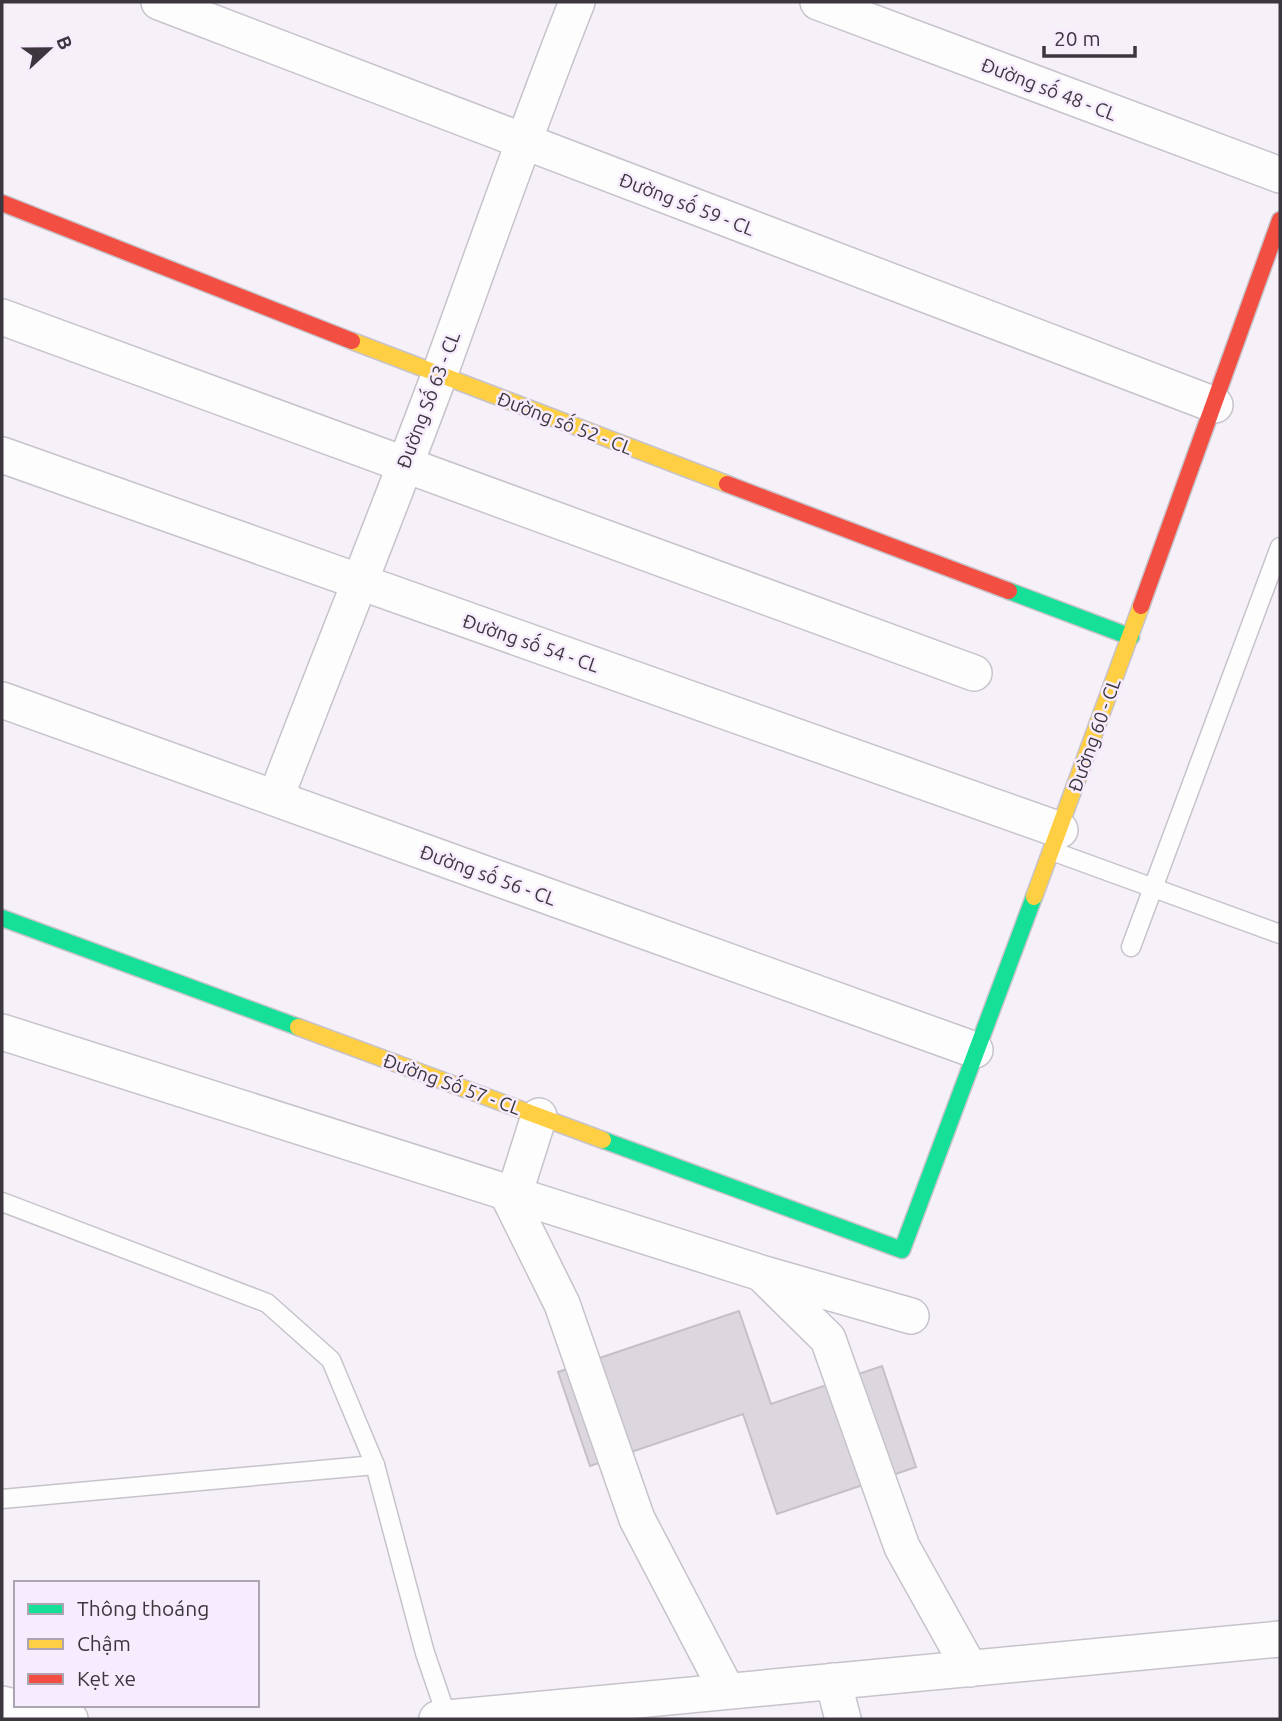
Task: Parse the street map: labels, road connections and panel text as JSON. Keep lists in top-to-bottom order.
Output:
{
  "streets": {
    "street": [
      "Đường số 48 - CL",
      "Đường số 59 - CL",
      "Đường Số 63 - CL",
      "Đường số 52 - CL",
      "Đường số 54 - CL",
      "Đường 60 - CL",
      "Đường số 56 - CL",
      "Đường Số 57 - CL"
    ]
  },
  "crossings": [
    ["Đường số 59 - CL", "Đường Số 63 - CL"],
    ["Đường số 59 - CL", "Đường 60 - CL"],
    ["Đường Số 63 - CL", "Đường số 52 - CL"],
    ["Đường Số 63 - CL", "Đường số 54 - CL"],
    ["Đường Số 63 - CL", "Đường số 56 - CL"],
    ["Đường số 52 - CL", "Đường 60 - CL"],
    ["Đường số 54 - CL", "Đường 60 - CL"],
    ["Đường 60 - CL", "Đường số 56 - CL"],
    ["Đường 60 - CL", "Đường Số 57 - CL"]
  ],
  "legend": ["Thông thoáng", "Chậm", "Kẹt xe"],
  "scale_bar": "20 m",
  "north": "right"
}
